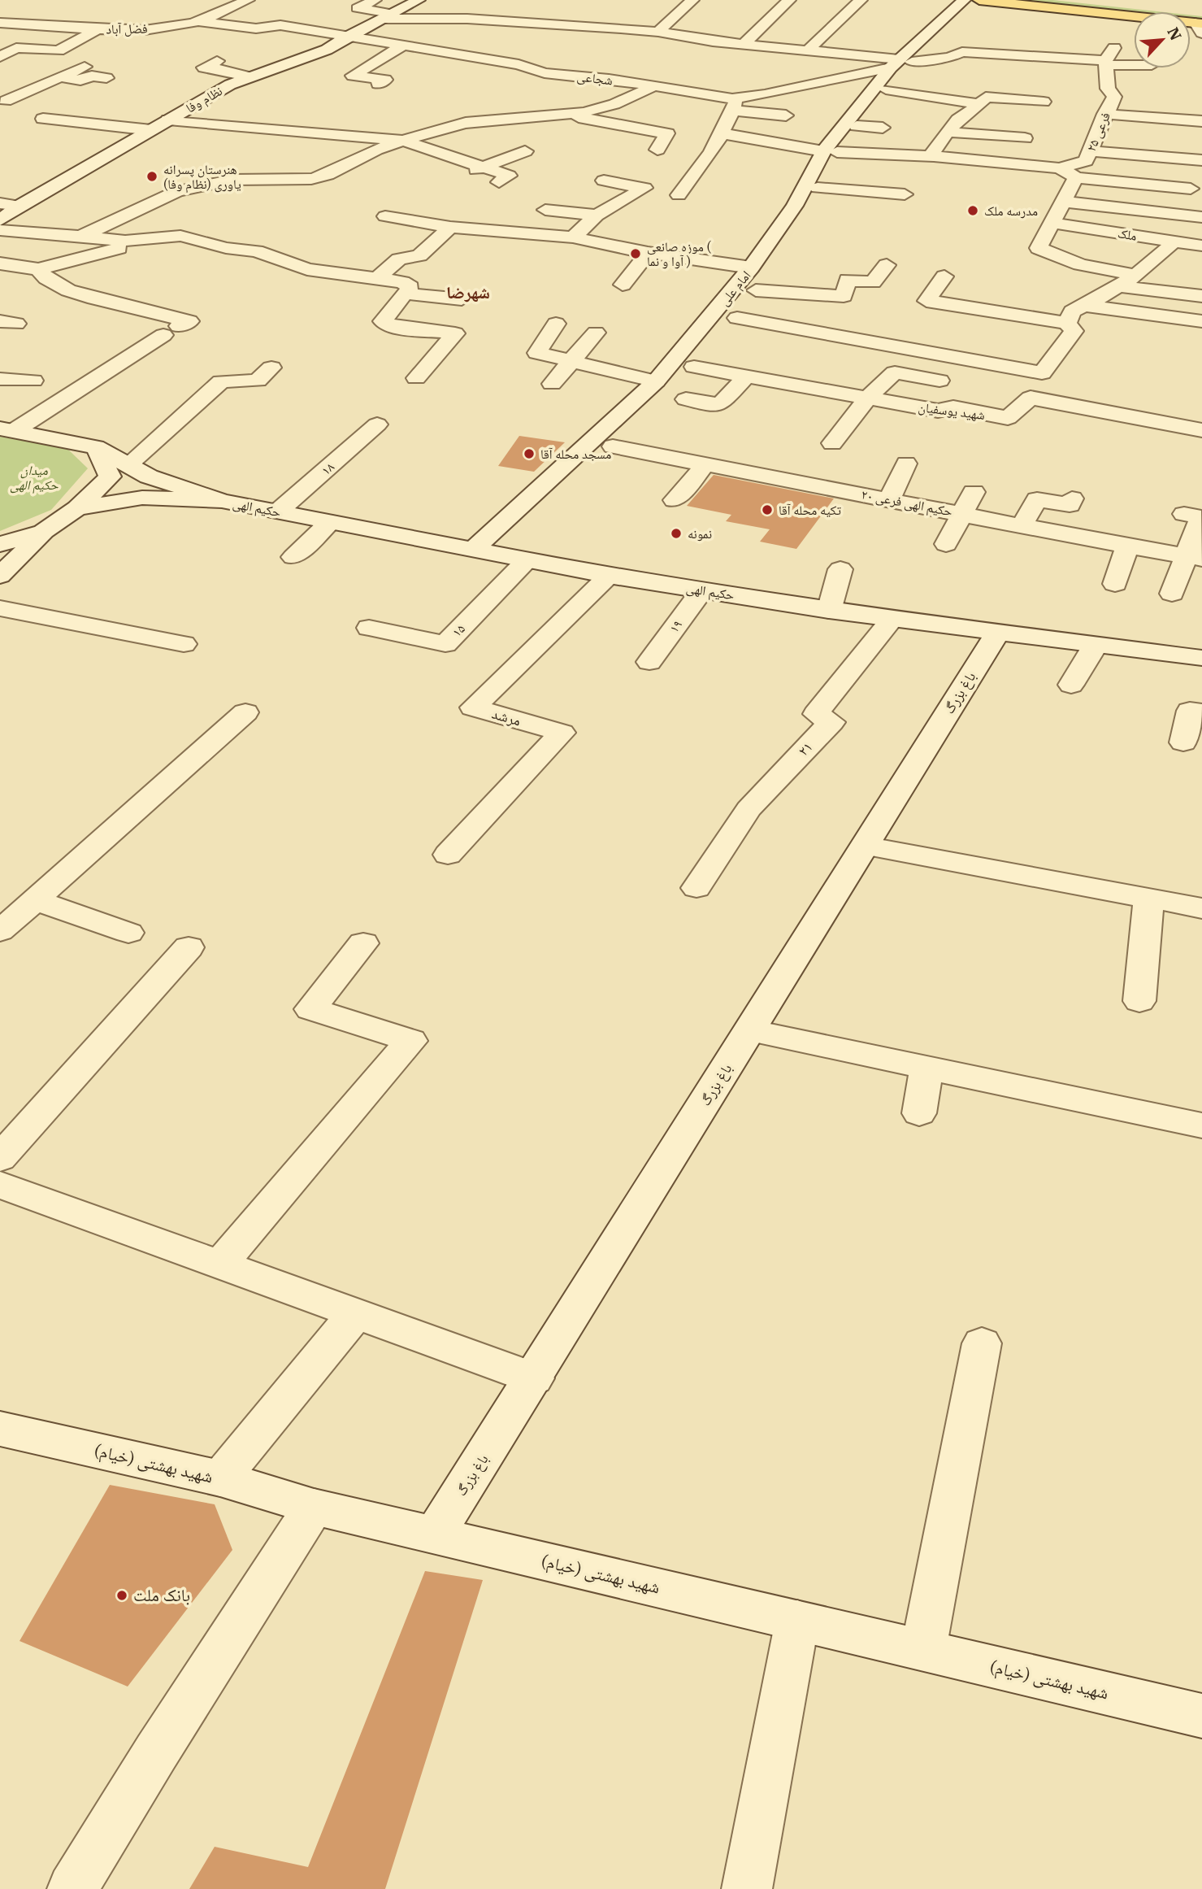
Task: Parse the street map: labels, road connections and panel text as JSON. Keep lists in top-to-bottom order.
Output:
{
  "streets": {
    "street": [
      "فضل آباد",
      "شجاعی",
      "نظام وفا",
      "فرعی ۲۵",
      "ملک",
      "امام علی",
      "شهید یوسفیان",
      "۱۸",
      "حکیم الهی فرعی ۲۰",
      "حکیم الهی",
      "۱۹",
      "۱۵",
      "باغ بزرگ",
      "مرشد",
      "۲۱",
      "شهید بهشتی (خیام)"
    ]
  },
  "crossings": [
    ["فضل آباد", "شجاعی"],
    ["شجاعی", "نظام وفا"],
    ["امام علی", "حکیم الهی"],
    ["۱۸", "حکیم الهی"],
    ["حکیم الهی", "۱۹"],
    ["حکیم الهی", "۱۵"],
    ["حکیم الهی", "باغ بزرگ"],
    ["حکیم الهی", "مرشد"],
    ["حکیم الهی", "۲۱"],
    ["باغ بزرگ", "شهید بهشتی (خیام)"]
  ],
  "districts": ["شهرضا"],
  "parks": ["میدان حکیم الهی"],
  "places": [
    "هنرستان پسرانه یاوری (نظام وفا)",
    "مدرسه ملک",
    "موزه صانعی ( آوا و نما )",
    "مسجد محله آقا",
    "تکیه محله آقا",
    "نمونه",
    "بانک ملت"
  ],
  "north": "top right"
}
